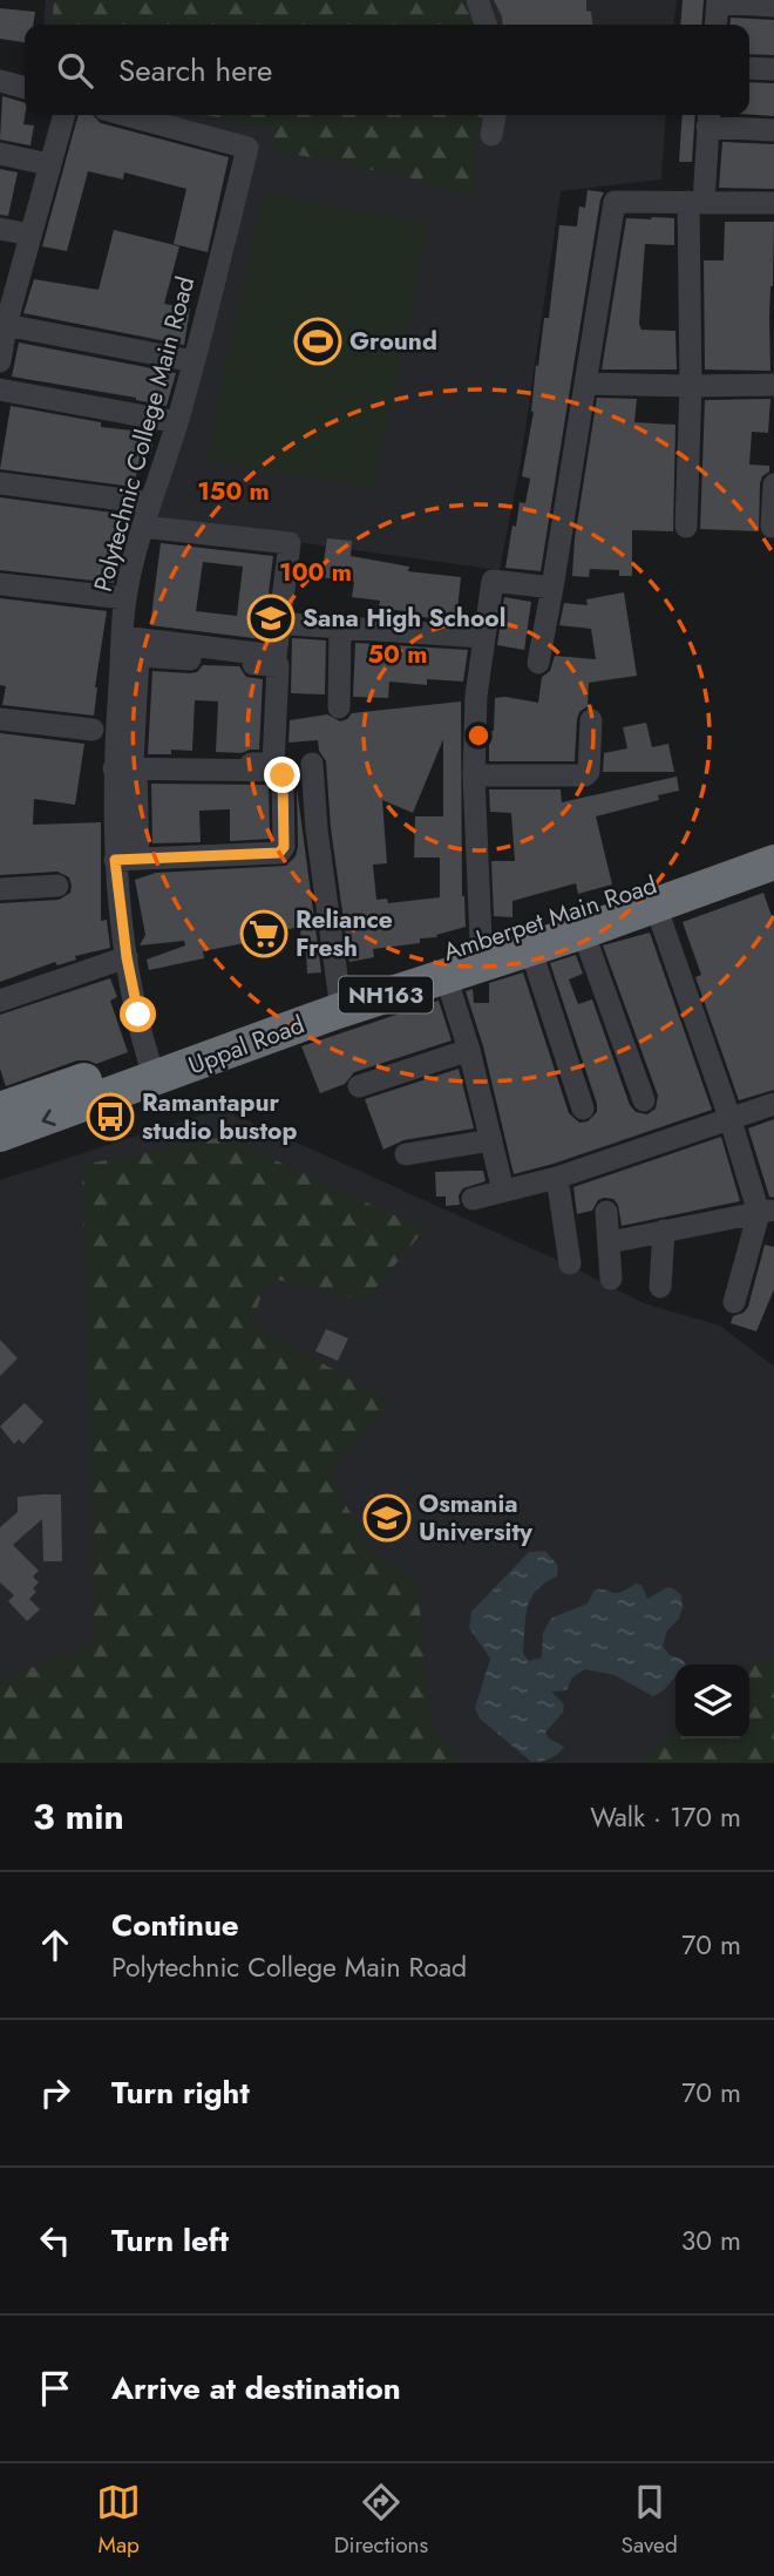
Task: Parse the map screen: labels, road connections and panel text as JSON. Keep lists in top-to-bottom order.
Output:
{
  "streets": {
    "highway": ["Amberpet Main Road", "NH163", "Uppal Road"],
    "street": ["Polytechnic College Main Road"]
  },
  "crossings": [
    ["Polytechnic College Main Road", "Amberpet Main Road"],
    ["Polytechnic College Main Road", "Uppal Road"],
    ["Amberpet Main Road", "Uppal Road"]
  ],
  "places": {
    "sports": ["Ground"],
    "school or university": ["Sana High School", "Osmania University"],
    "supermarket": ["Reliance Fresh"],
    "bus stop": ["Ramantapur studio bustop"]
  },
  "page": {
    "search": "Search here",
    "heading": ["3 min", "Walk · 170 m"],
    "list": [
      ["Continue", "Polytechnic College Main Road", "70 m"],
      ["Turn right", "70 m"],
      ["Turn left", "30 m"],
      "Arrive at destination"
    ],
    "nav": ["Map", "Directions", "Saved"]
  },
  "rings": ["150 m", "100 m", "50 m"]
}
